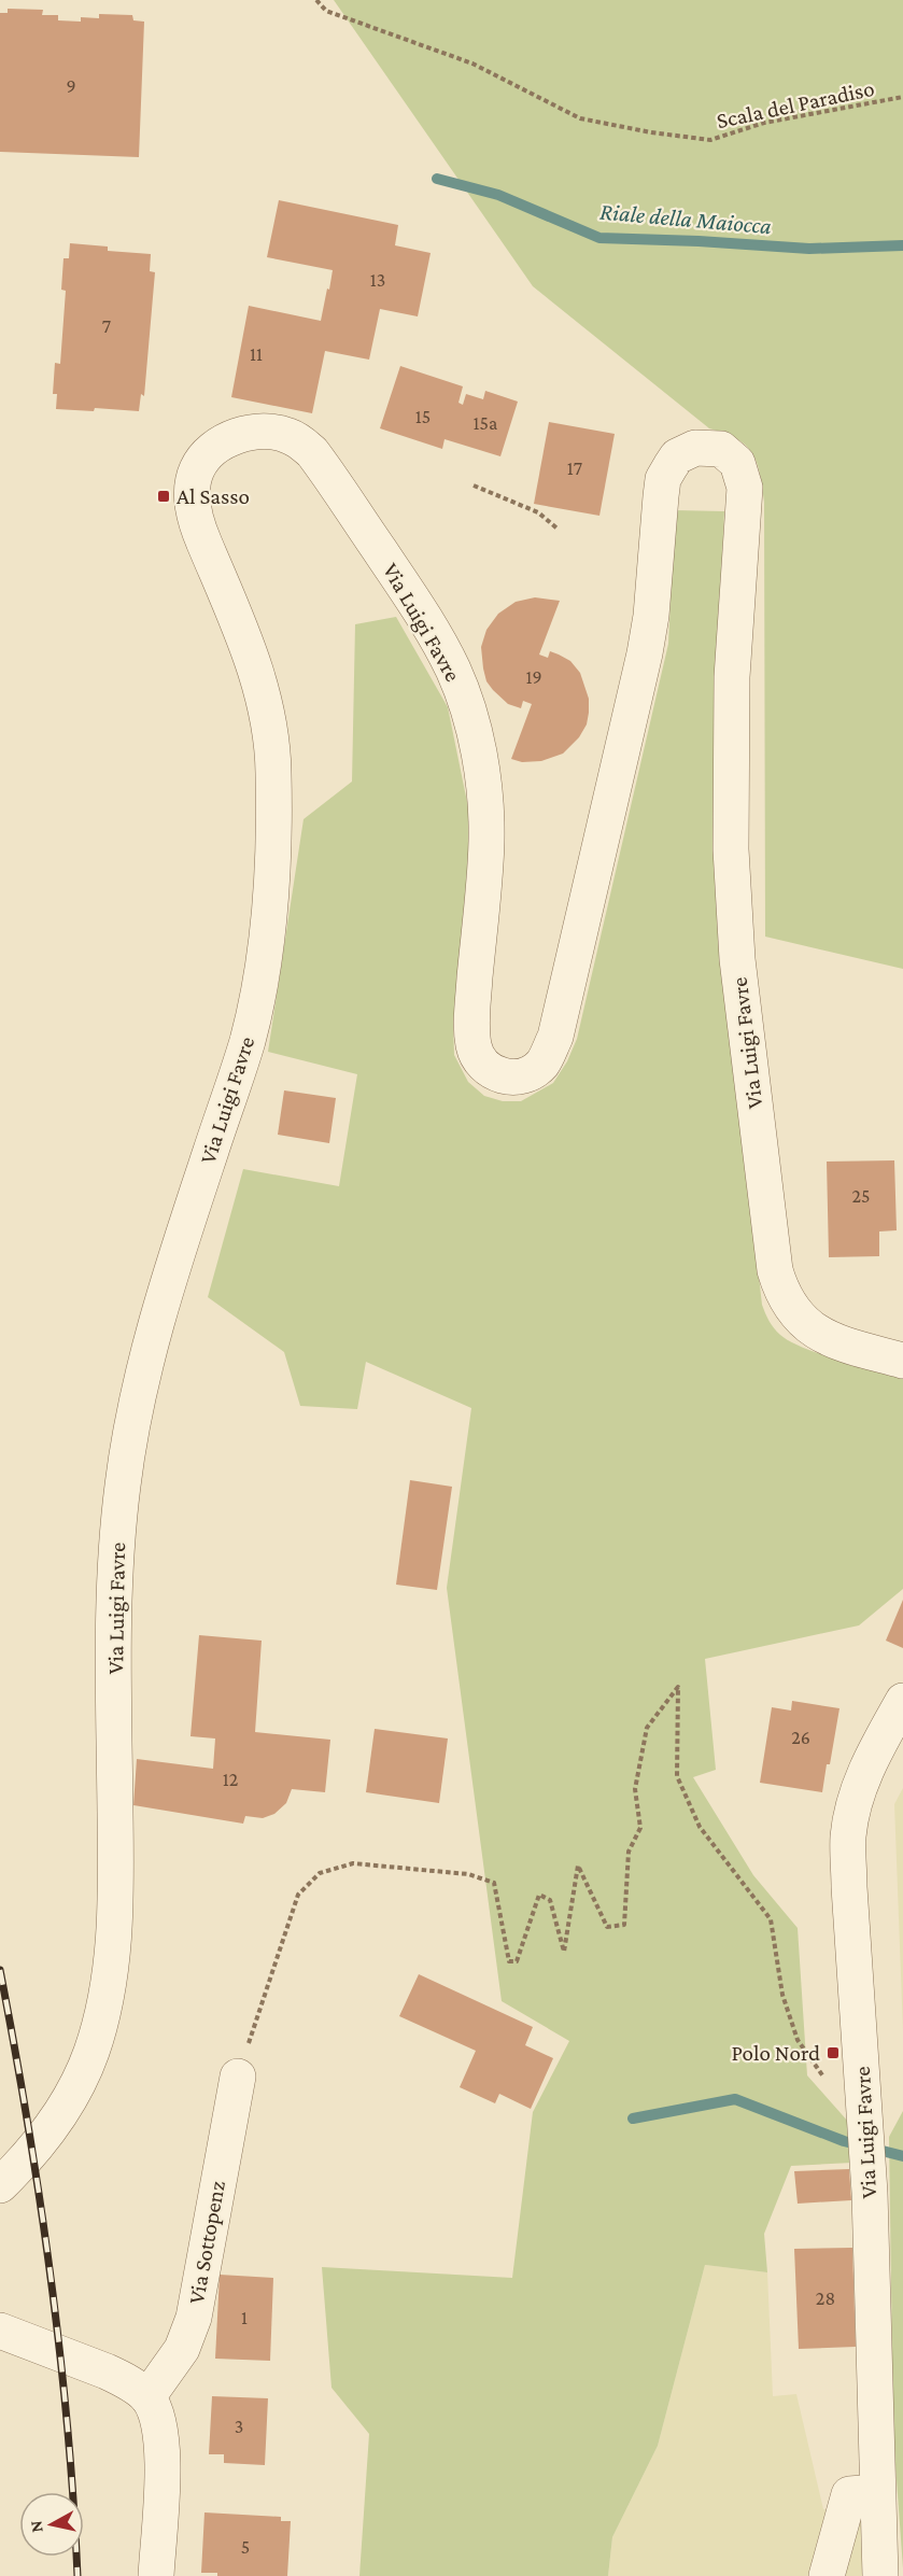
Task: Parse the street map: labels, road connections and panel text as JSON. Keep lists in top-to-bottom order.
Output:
{
  "streets": {
    "street": ["Via Luigi Favre", "Via Sottopenz"],
    "path": ["Scala del Paradiso"]
  },
  "water": ["Riale della Maiocca"],
  "places": {
    "transit": ["Al Sasso", "Polo Nord"]
  },
  "house_numbers": [
    "9",
    "13",
    "7",
    "11",
    "15",
    "15a",
    "17",
    "19",
    "25",
    "26",
    "12",
    "28",
    "1",
    "3",
    "5"
  ],
  "north": "left"
}
